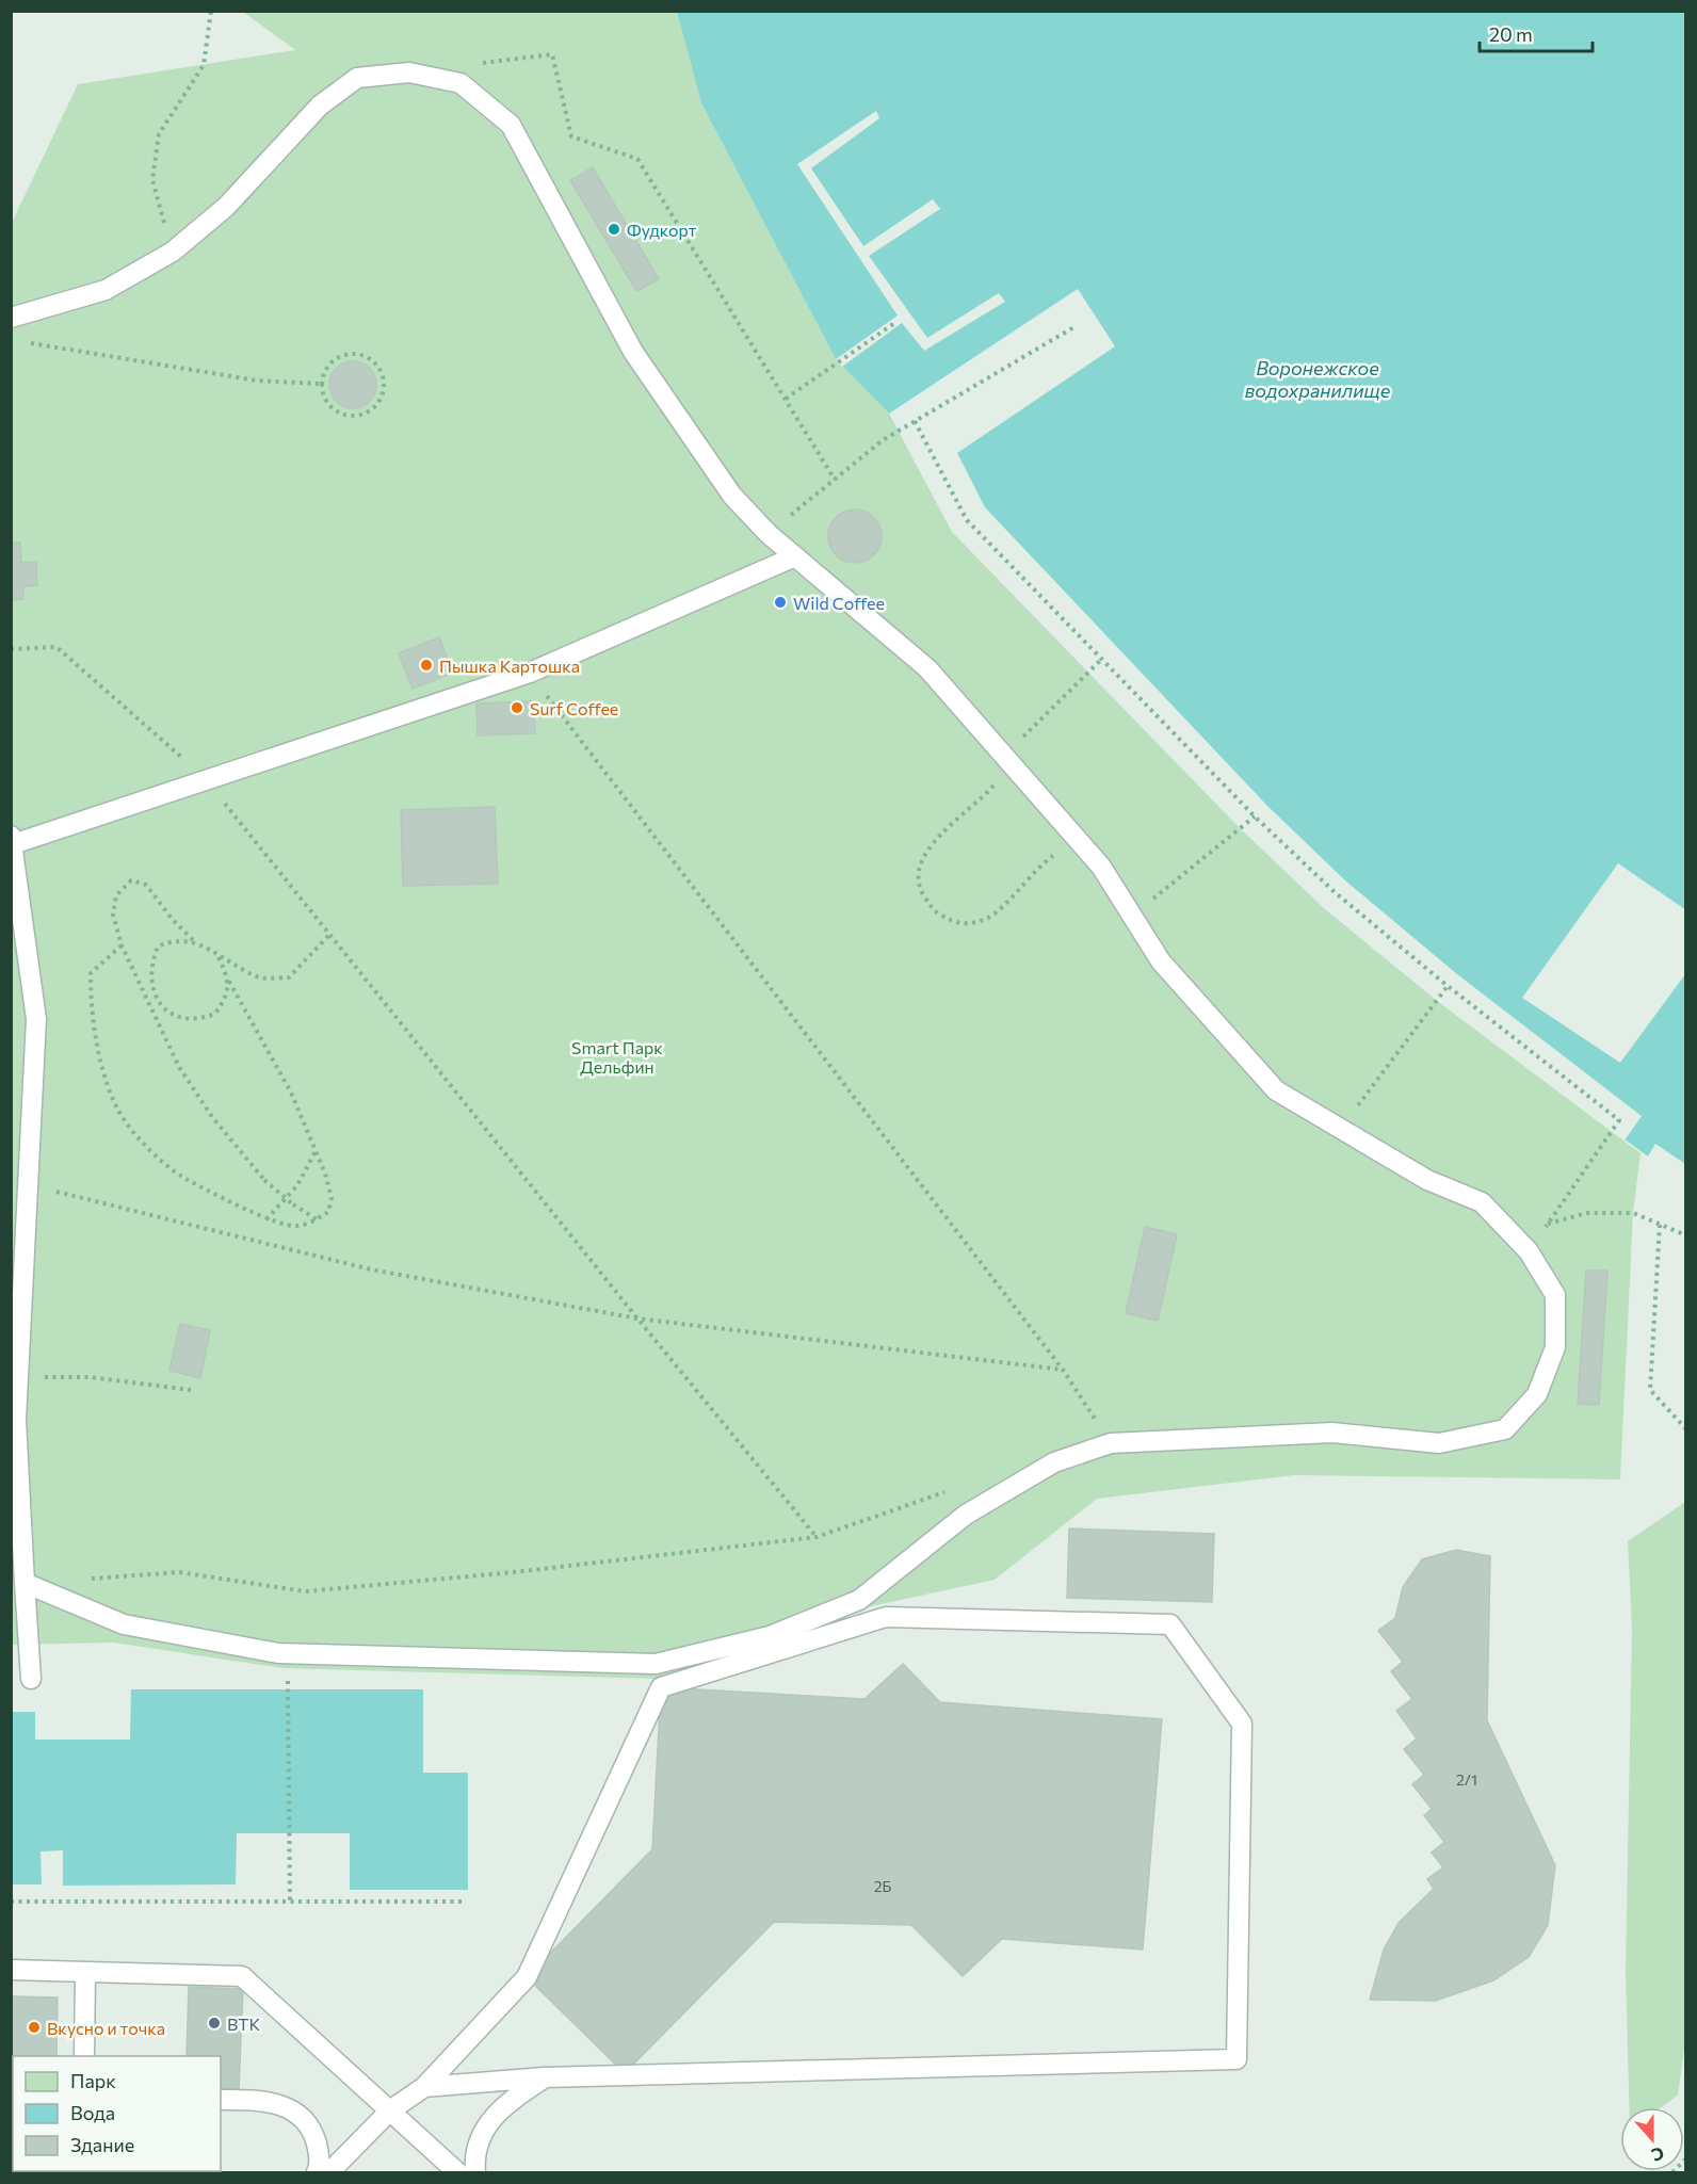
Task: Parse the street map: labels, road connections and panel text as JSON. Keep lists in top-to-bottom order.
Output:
{
  "water": ["Воронежское водохранилище"],
  "parks": ["Smart Парк Дельфин"],
  "places": [
    "Фудкорт",
    "Wild Coffee",
    "Пышка Картошка",
    "Surf Coffee",
    "ВТК",
    "Вкусно и точка"
  ],
  "house_numbers": ["2/1", "2Б"],
  "legend": ["Парк", "Вода", "Здание"],
  "scale_bar": "20 m",
  "north": "bottom"
}
